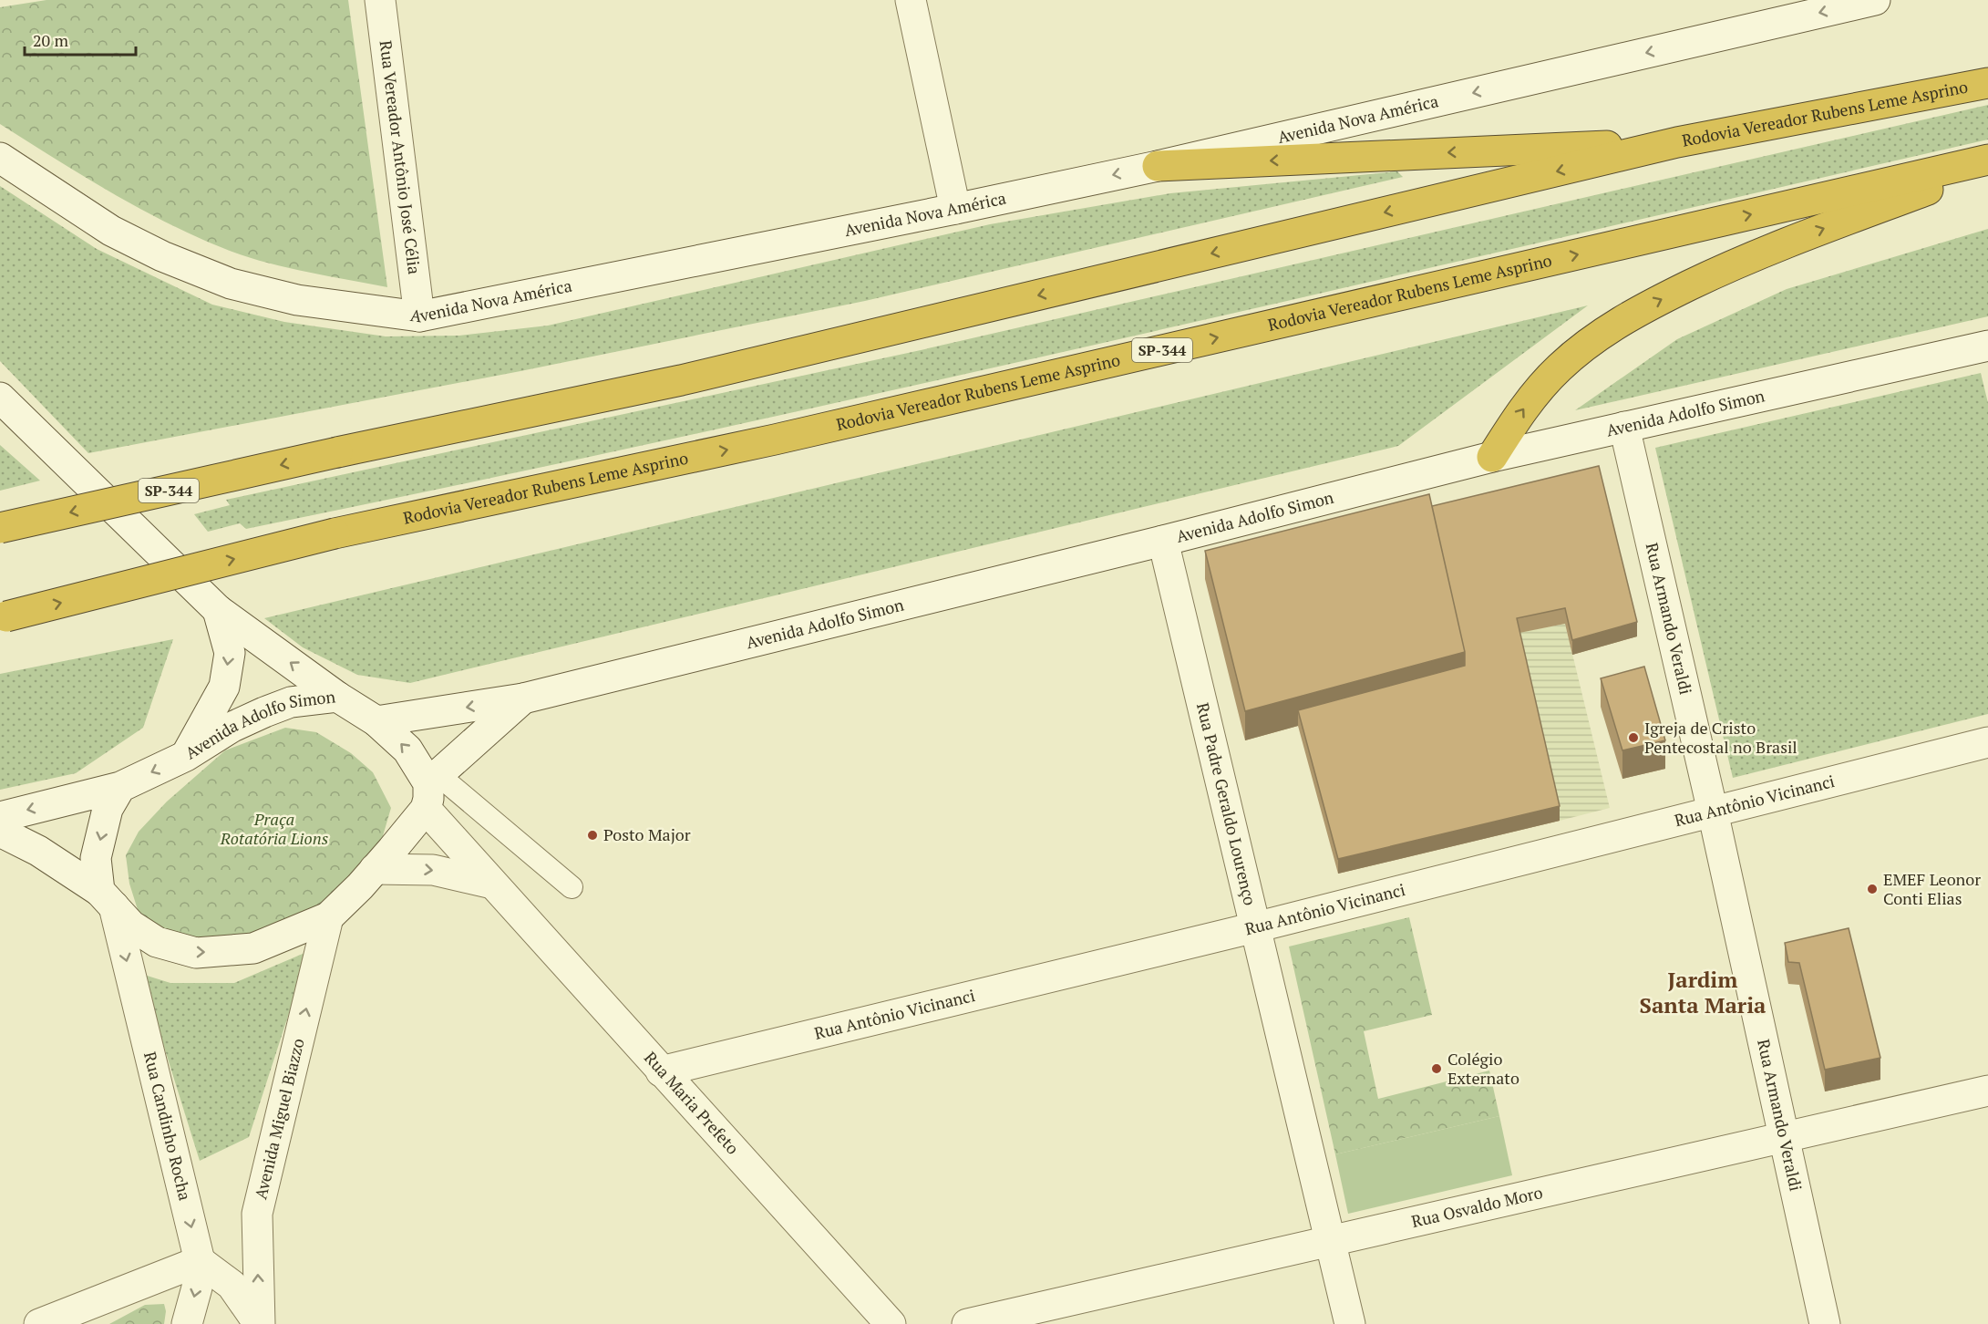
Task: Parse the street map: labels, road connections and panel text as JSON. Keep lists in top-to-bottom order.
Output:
{
  "streets": {
    "highway": ["Rodovia Vereador Rubens Leme Asprino", "SP-344"],
    "street": [
      "Avenida Nova América",
      "Rua Vereador Antônio José Célia",
      "Avenida Adolfo Simon",
      "Rua Armando Veraldi",
      "Rua Antônio Vicinanci",
      "Rua Padre Geraldo Lourenço",
      "Rua Maria Prefeto",
      "Avenida Miguel Biazzo",
      "Rua Candinho Rocha",
      "Rua Osvaldo Moro"
    ]
  },
  "crossings": [
    ["Avenida Nova América", "Rua Vereador Antônio José Célia"],
    ["Avenida Adolfo Simon", "Rua Armando Veraldi"],
    ["Avenida Adolfo Simon", "Rua Padre Geraldo Lourenço"],
    ["Avenida Adolfo Simon", "Rua Maria Prefeto"],
    ["Avenida Adolfo Simon", "Avenida Miguel Biazzo"],
    ["Avenida Adolfo Simon", "Rua Candinho Rocha"],
    ["Rua Armando Veraldi", "Rua Antônio Vicinanci"],
    ["Rua Armando Veraldi", "Rua Osvaldo Moro"],
    ["Rua Antônio Vicinanci", "Rua Padre Geraldo Lourenço"],
    ["Rua Antônio Vicinanci", "Rua Maria Prefeto"],
    ["Rua Padre Geraldo Lourenço", "Rua Osvaldo Moro"]
  ],
  "one_way": ["Avenida Nova América", "Avenida Miguel Biazzo", "Rua Candinho Rocha"],
  "districts": ["Jardim Santa Maria"],
  "parks": ["Praça Rotatória Lions"],
  "places": [
    "Igreja de Cristo Pentecostal no Brasil",
    "Posto Major",
    "EMEF Leonor Conti Elias",
    "Colégio Externato"
  ],
  "scale_bar": "20 m"
}
